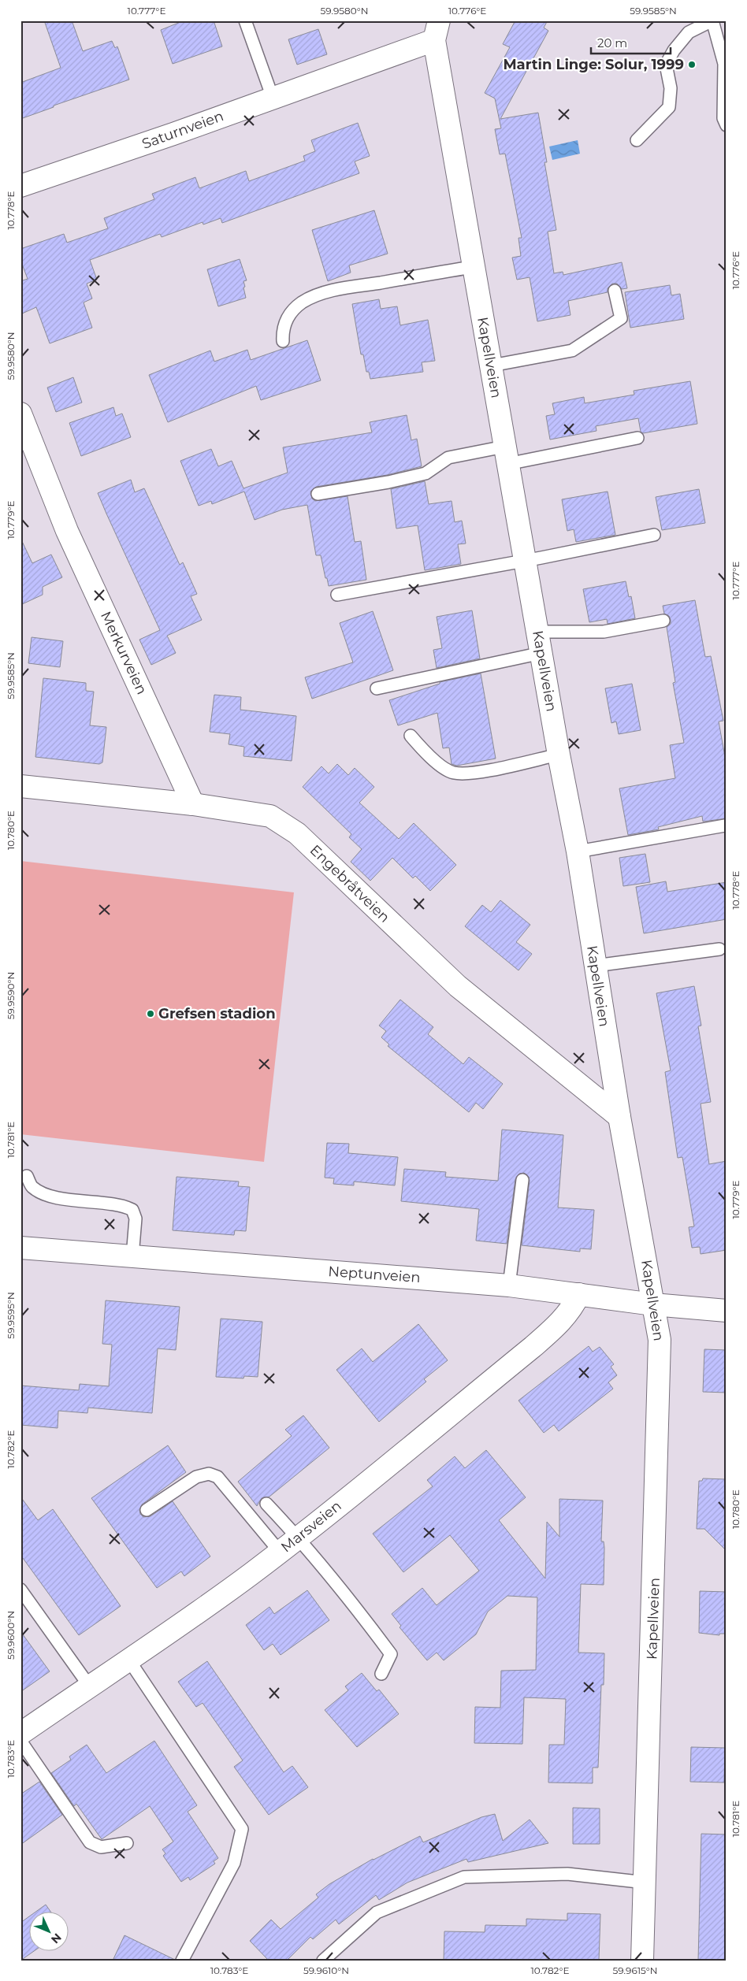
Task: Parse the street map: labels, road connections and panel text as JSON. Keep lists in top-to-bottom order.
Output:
{
  "streets": {
    "street": [
      "Saturnveien",
      "Kapellveien",
      "Merkurveien",
      "Engebråtveien",
      "Neptunveien",
      "Marsveien"
    ]
  },
  "crossings": [
    ["Saturnveien", "Kapellveien"],
    ["Kapellveien", "Engebråtveien"],
    ["Kapellveien", "Neptunveien"],
    ["Merkurveien", "Engebråtveien"],
    ["Neptunveien", "Marsveien"]
  ],
  "places": ["Martin Linge: Solur, 1999", "Grefsen stadion"],
  "scale_bar": "20 m",
  "north": "bottom right",
  "coordinates": [
    "10.777°E",
    "59.9580°N",
    "10.776°E",
    "59.9585°N",
    "10.778°E",
    "10.779°E",
    "10.780°E",
    "59.9590°N",
    "10.781°E",
    "59.9595°N",
    "10.782°E",
    "59.9600°N",
    "10.783°E",
    "59.9610°N",
    "59.9615°N"
  ]
}
